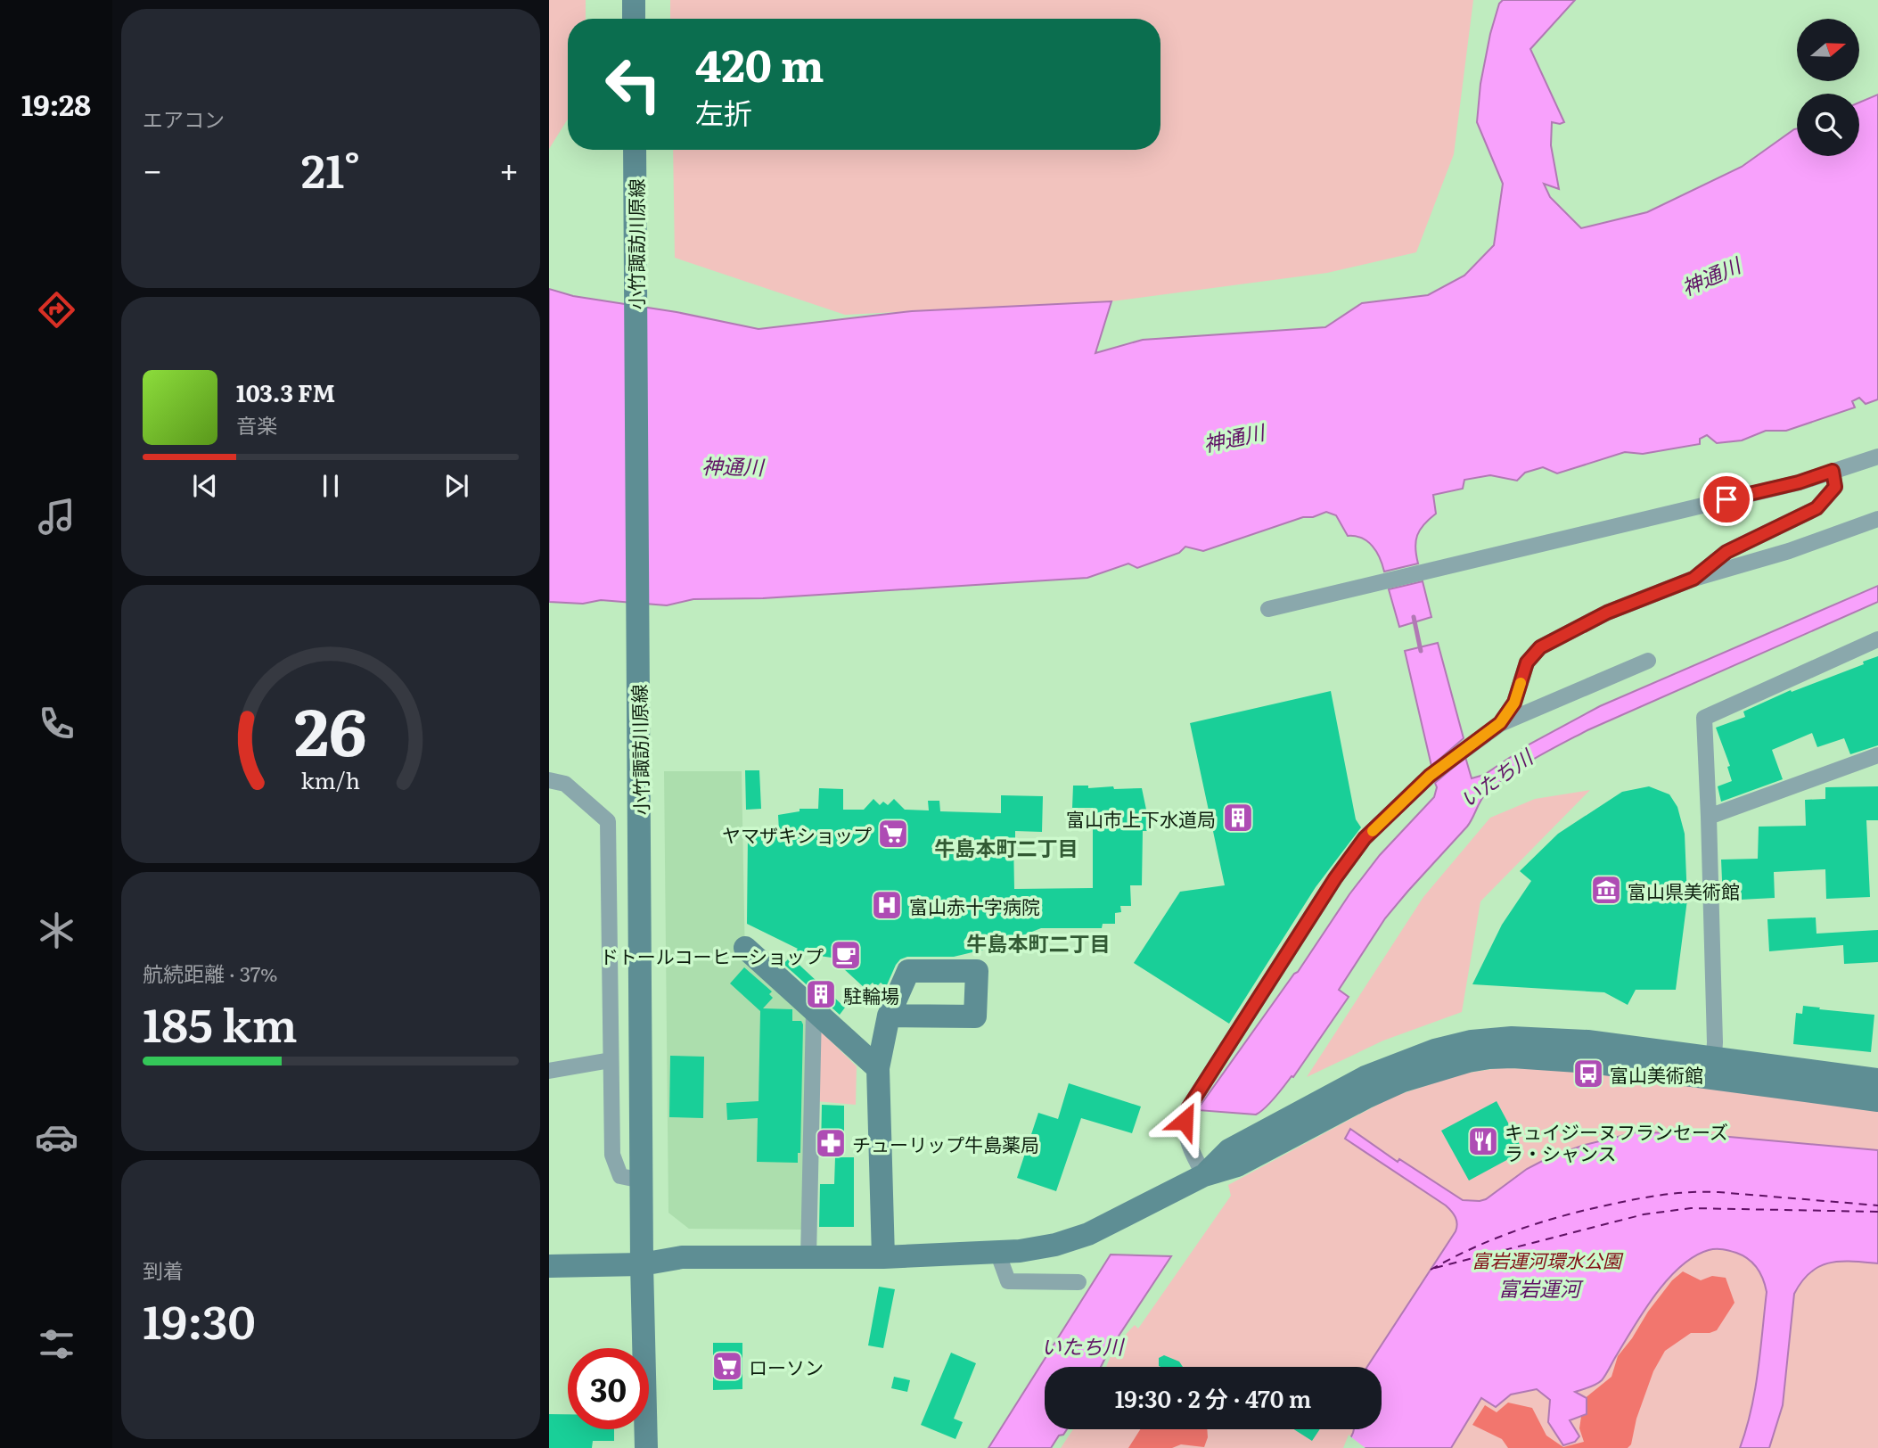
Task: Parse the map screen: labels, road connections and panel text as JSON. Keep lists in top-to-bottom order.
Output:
{
  "streets": {
    "street": ["小竹諏訪川原線"]
  },
  "districts": ["牛島本町二丁目", "牛島本町二丁目"],
  "water": ["神通川", "いたち川", "富岩運河"],
  "parks": ["富岩運河環水公園"],
  "places": {
    "building": ["富山市上下水道局", "駐輪場"],
    "supermarket": ["ヤマザキショップ", "ローソン"],
    "museum": ["富山県美術館"],
    "hospital": ["富山赤十字病院"],
    "cafe": ["ドトールコーヒーショップ"],
    "bus stop": ["富山美術館"],
    "restaurant": ["キュイジーヌフランセーズ ラ・シャンス"],
    "pharmacy": ["チューリップ牛島薬局"]
  },
  "north": "right",
  "page": {
    "tabs": "19:28",
    "tile": [
      "エアコン",
      ["航続距離 · 37%", "185 km"],
      ["到着", "19:30"]
    ],
    "turn": ["420 m", "左折"],
    "heat": ["−", "21°", "+"],
    "song": ["103.3 FM", "音楽"],
    "limit": "30",
    "trip": "19:30 · 2 分 · 470 m",
    "gauge": ["26", "km/h"]
  }
}
